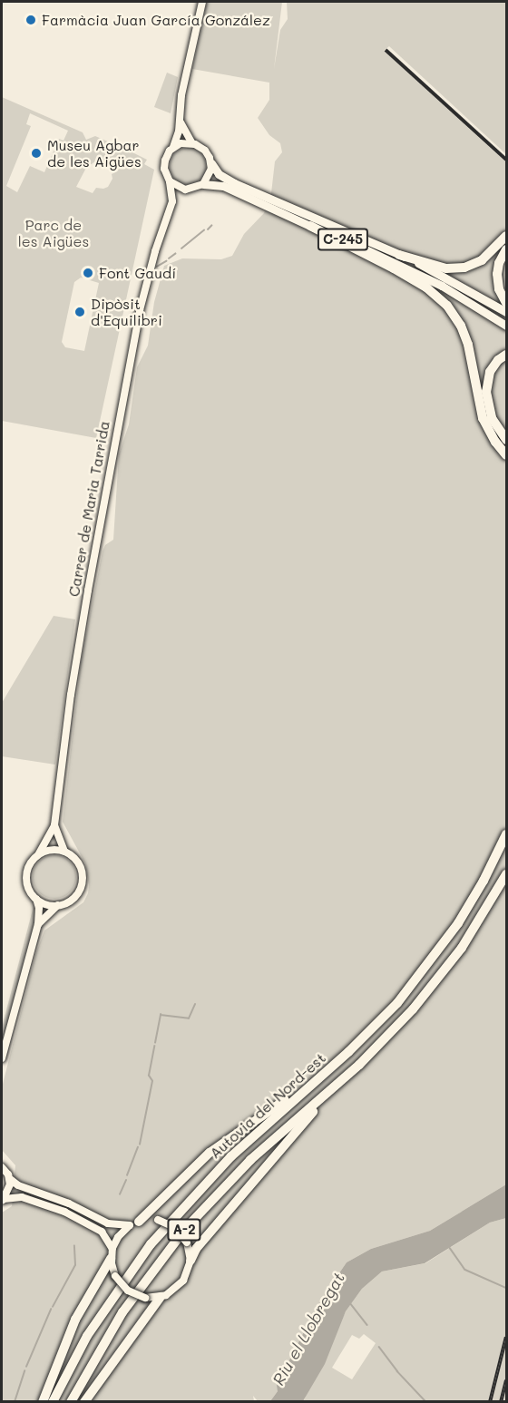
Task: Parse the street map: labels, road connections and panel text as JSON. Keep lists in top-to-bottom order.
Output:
{
  "streets": {
    "highway": ["C-245", "Autovia del Nord-est", "A-2"],
    "main road": ["Carrer de Maria Tarrida"]
  },
  "water": ["Riu el Llobregat"],
  "parks": ["Parc de les Aigües"],
  "places": [
    "Farmàcia Juan García González",
    "Museu Agbar de les Aigües",
    "Font Gaudí",
    "Dipòsit d'Equilibri"
  ]
}
